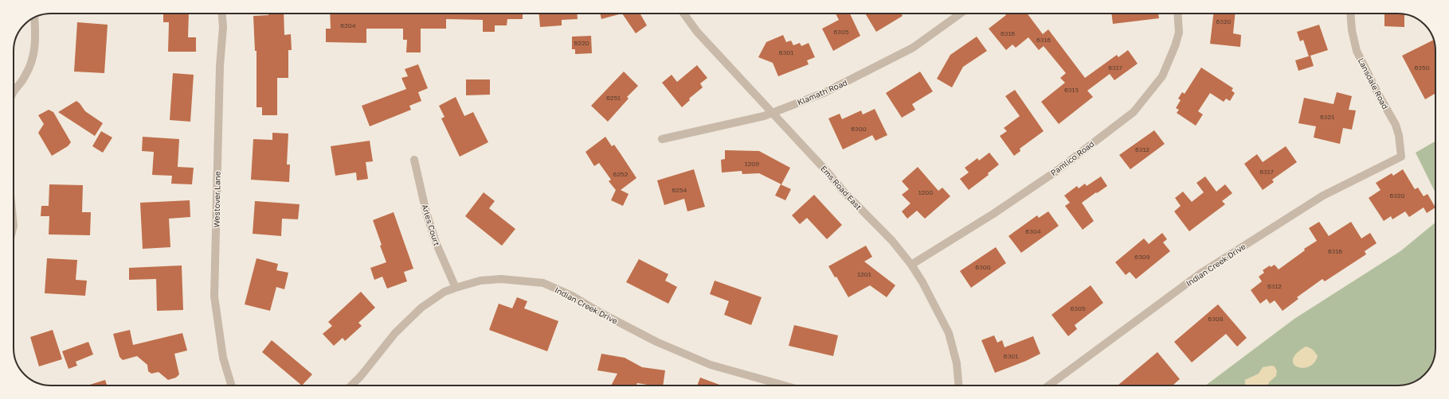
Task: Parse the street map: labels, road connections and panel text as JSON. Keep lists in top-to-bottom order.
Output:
{
  "streets": {
    "street": [
      "Lansdale Road",
      "Klamath Road",
      "Pamlico Road",
      "Ems Road East",
      "Westover Lane",
      "Arles Court",
      "Indian Creek Drive"
    ]
  },
  "crossings": [
    ["Lansdale Road", "Indian Creek Drive"],
    ["Klamath Road", "Ems Road East"],
    ["Pamlico Road", "Ems Road East"],
    ["Arles Court", "Indian Creek Drive"]
  ],
  "house_numbers": [
    "6320",
    "6204",
    "6305",
    "6316",
    "6316",
    "6220",
    "6301",
    "6317",
    "6350",
    "6313",
    "6251",
    "6321",
    "6300",
    "6312",
    "1209",
    "6317",
    "6252",
    "6254",
    "1200",
    "6320",
    "6304",
    "6316",
    "6309",
    "6300",
    "1201",
    "6312",
    "6305",
    "6308",
    "6301"
  ]
}
